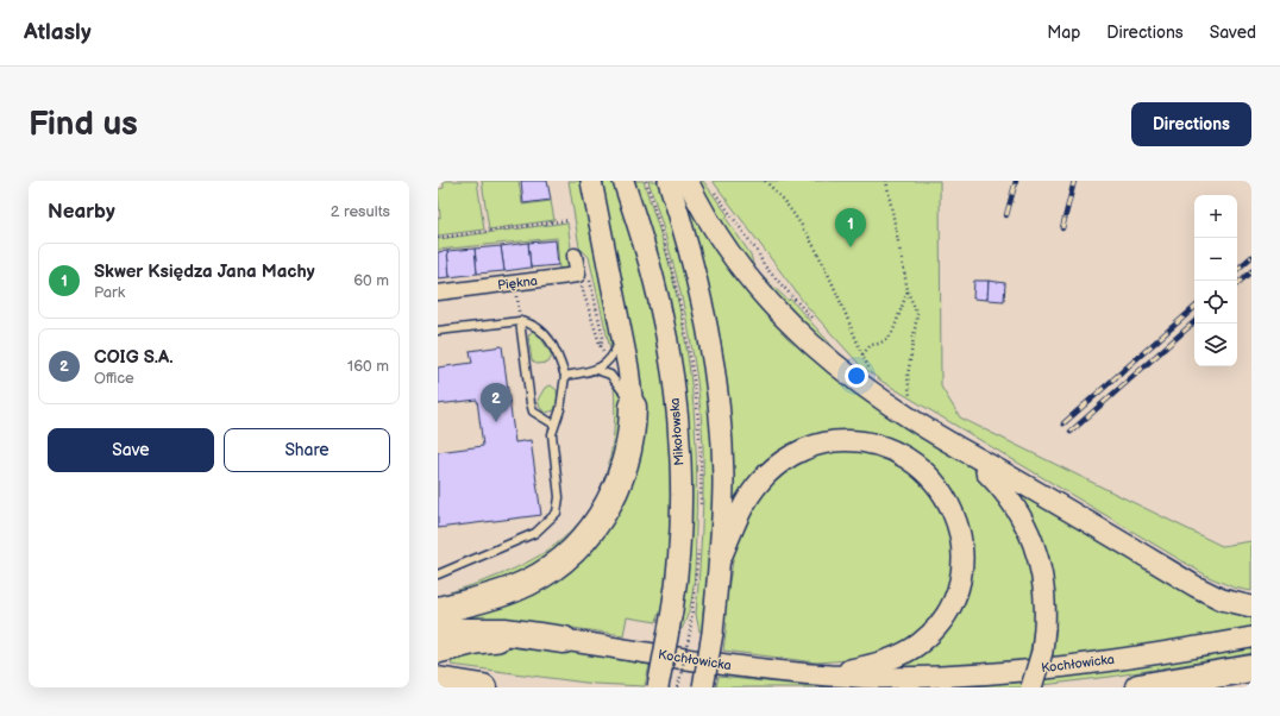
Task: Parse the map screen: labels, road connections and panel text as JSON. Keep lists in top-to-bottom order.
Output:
{
  "streets": {
    "main road": ["Mikołowska", "Kochłowicka"],
    "street": ["Piękna"]
  },
  "page": {
    "header": "Atlasly",
    "nav": ["Map", "Directions", "Saved"],
    "buttons": [
      "Directions",
      ["Save", "Share"]
    ],
    "title": "Find us",
    "heading": ["Nearby", "2 results"],
    "map_buttons": ["+", "−"],
    "pins": ["1", "2"],
    "list": [
      {
        "mark": "1",
        "name": "Skwer Księdza Jana Machy",
        "note": "Park",
        "value": "60 m"
      },
      {
        "mark": "2",
        "name": "COIG S.A.",
        "note": "Office",
        "value": "160 m"
      }
    ]
  }
}
